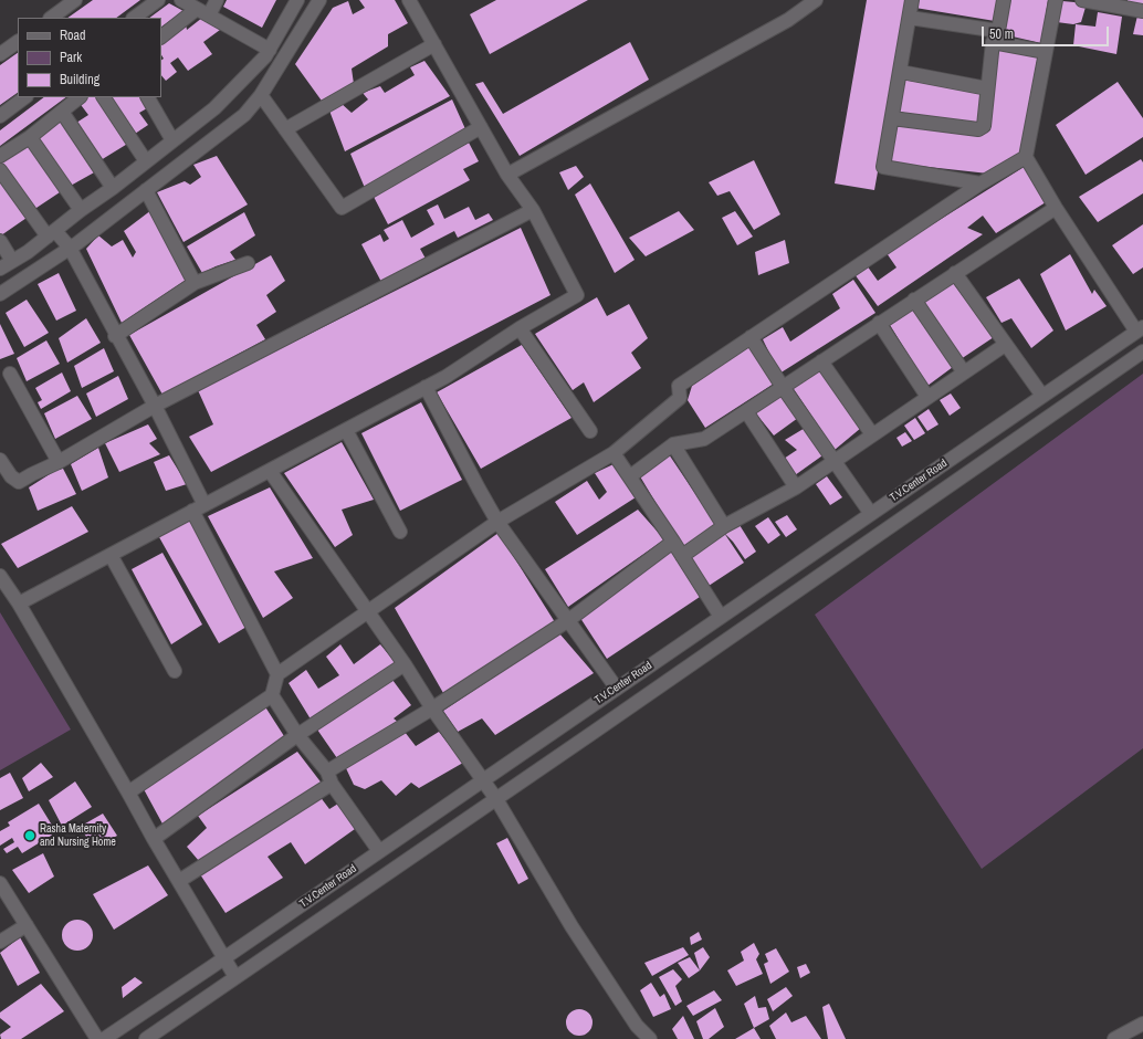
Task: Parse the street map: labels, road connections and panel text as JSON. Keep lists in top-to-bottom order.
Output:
{
  "streets": {
    "street": ["T.V.Center Road"]
  },
  "places": ["Rasha Maternity and Nursing Home"],
  "legend": ["Road", "Park", "Building"],
  "scale_bar": "50 m"
}
